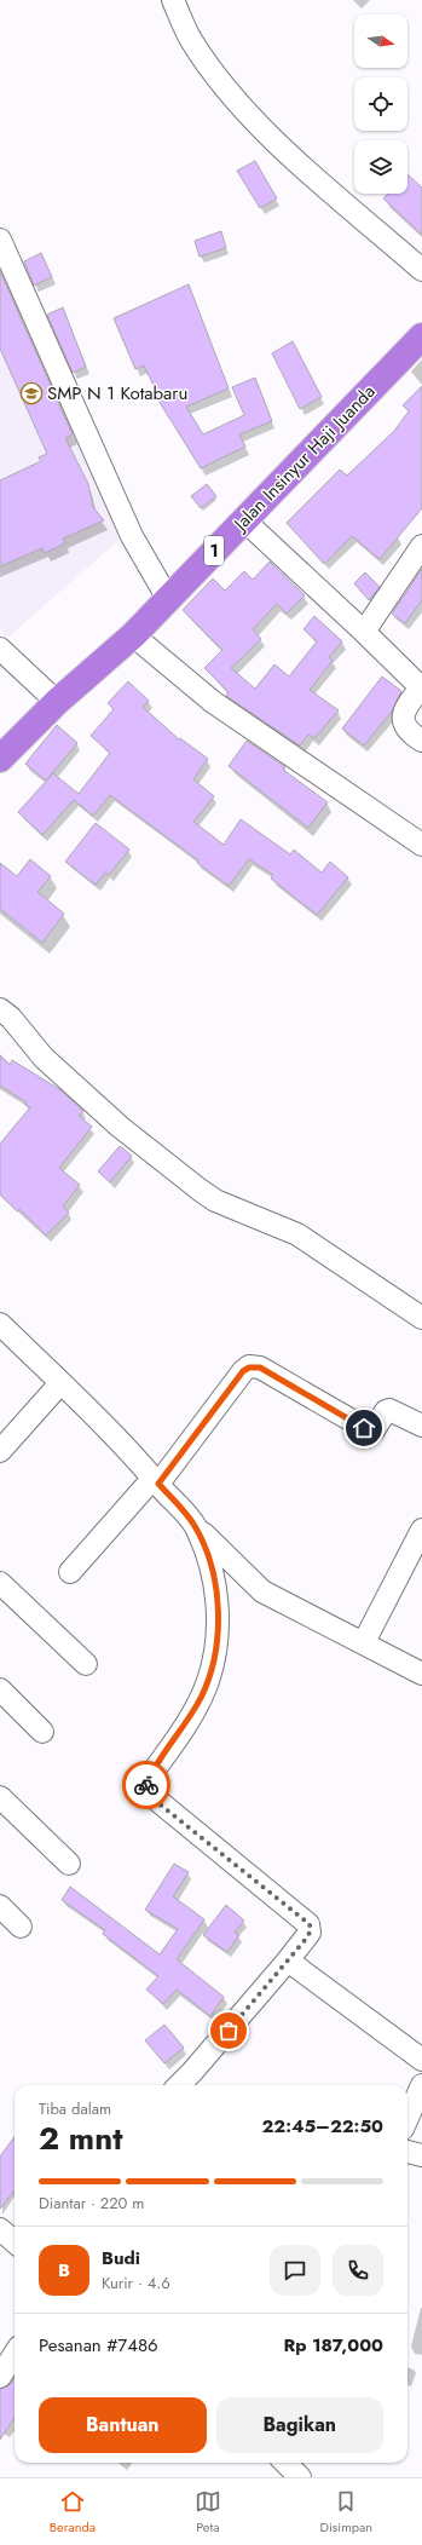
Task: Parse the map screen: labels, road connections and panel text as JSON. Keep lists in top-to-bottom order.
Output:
{
  "streets": {
    "highway": ["Jalan Insinyur Haji Juanda", "1"]
  },
  "places": {
    "school or university": ["SMP N 1 Kotabaru"]
  },
  "north": "right",
  "page": {
    "heading": ["2 mnt", "Tiba dalam", "22:45–22:50"],
    "panel": [
      "Budi",
      "Kurir · 4.6",
      "Pesanan #7486",
      "Rp 187,000"
    ],
    "bar": "Diantar · 220 m",
    "round": "B",
    "buttons": ["Bantuan", "Bagikan"],
    "tabs": ["Beranda", "Peta", "Disimpan"]
  }
}
